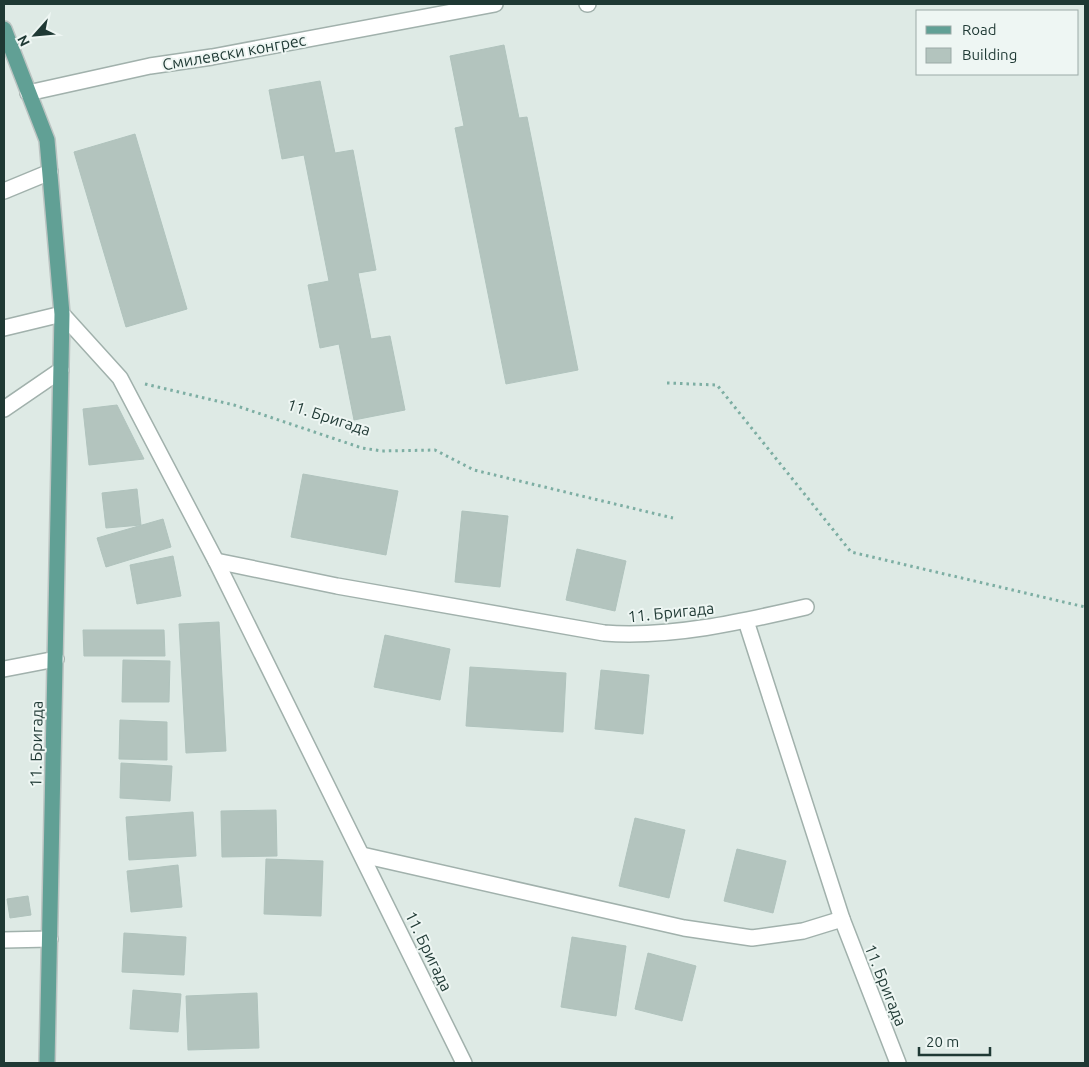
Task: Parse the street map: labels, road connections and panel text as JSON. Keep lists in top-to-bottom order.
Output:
{
  "streets": {
    "main road": ["11. Бригада"],
    "street": ["Смилевски конгрес"]
  },
  "crossings": [
    ["Смилевски конгрес", "11. Бригада"]
  ],
  "legend": ["Road", "Building"],
  "scale_bar": "20 m",
  "north": "bottom left"
}
